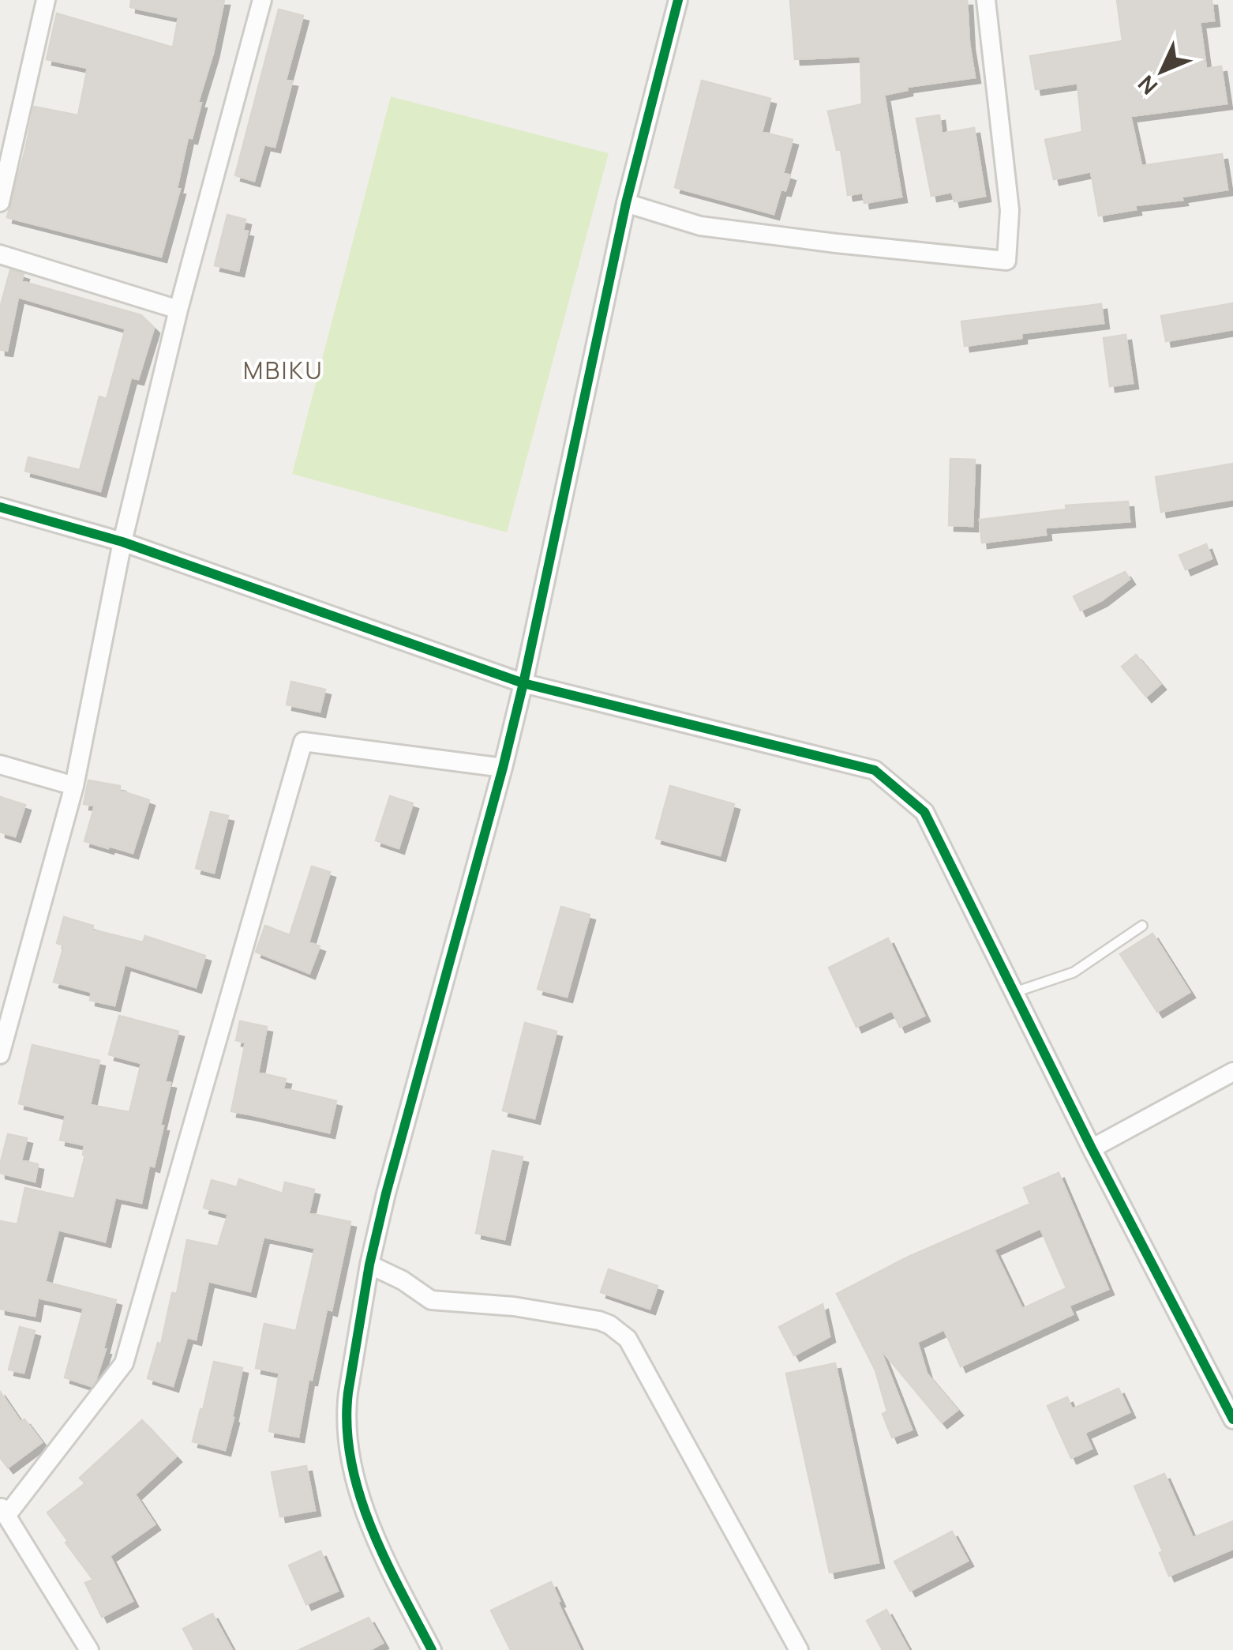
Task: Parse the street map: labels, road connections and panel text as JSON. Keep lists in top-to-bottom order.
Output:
{
  "districts": ["MBIKU"],
  "north": "bottom left"
}
